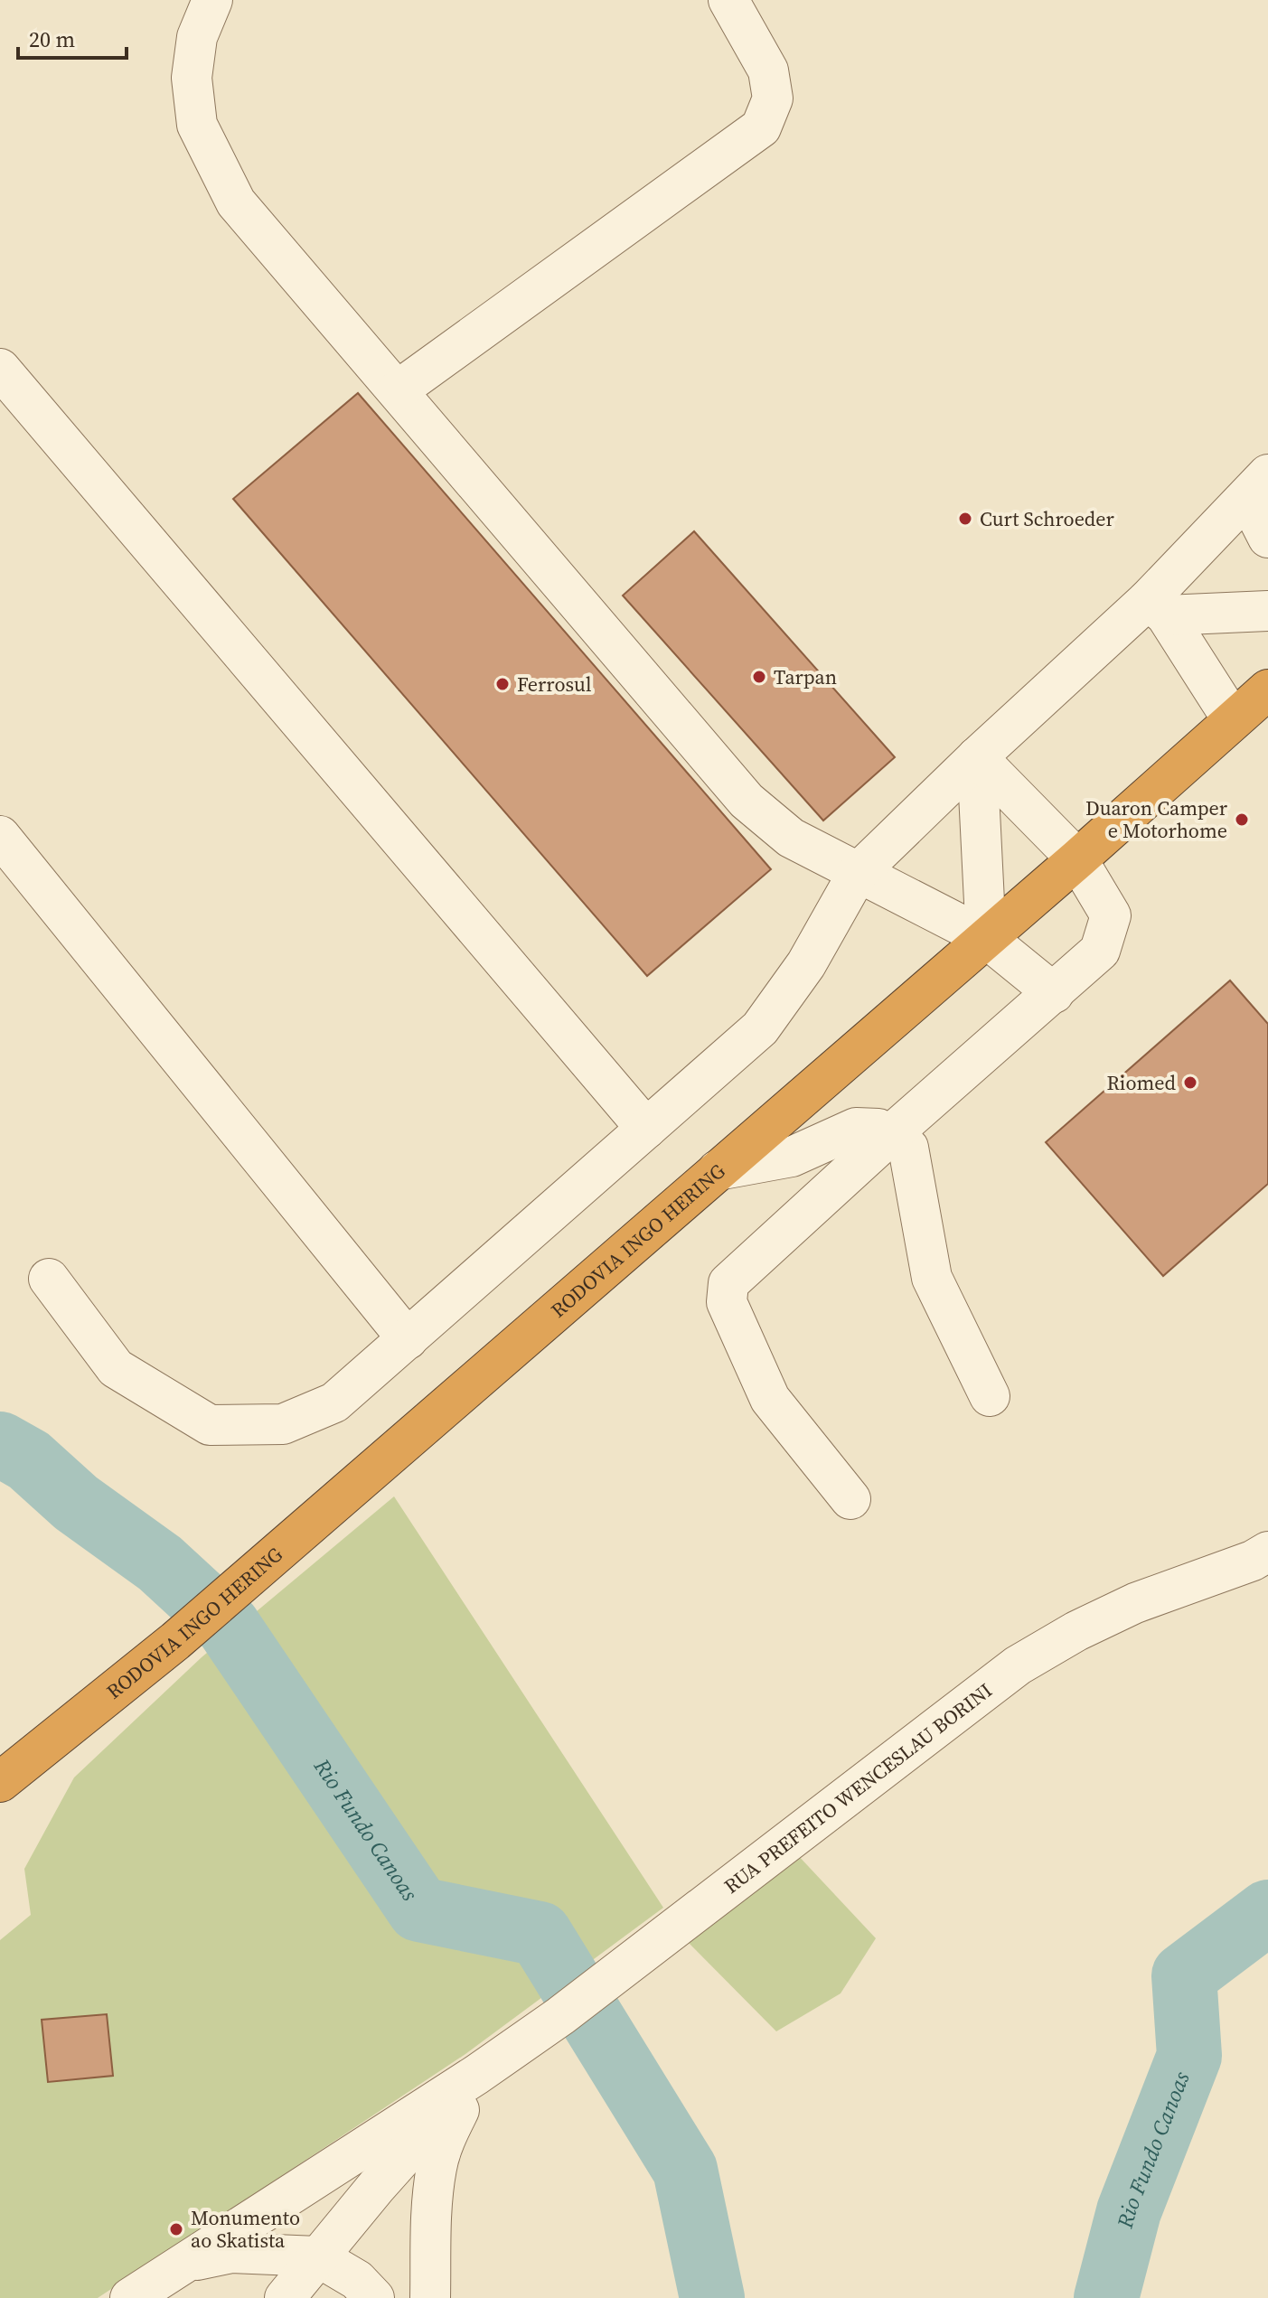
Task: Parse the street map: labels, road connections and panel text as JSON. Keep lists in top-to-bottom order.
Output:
{
  "streets": {
    "highway": ["RODOVIA INGO HERING"],
    "street": ["RUA PREFEITO WENCESLAU BORINI"]
  },
  "water": ["Rio Fundo Canoas"],
  "places": [
    "Curt Schroeder",
    "Tarpan",
    "Ferrosul",
    "Duaron Camper e Motorhome",
    "Riomed",
    "Monumento ao Skatista"
  ],
  "scale_bar": "20 m"
}
